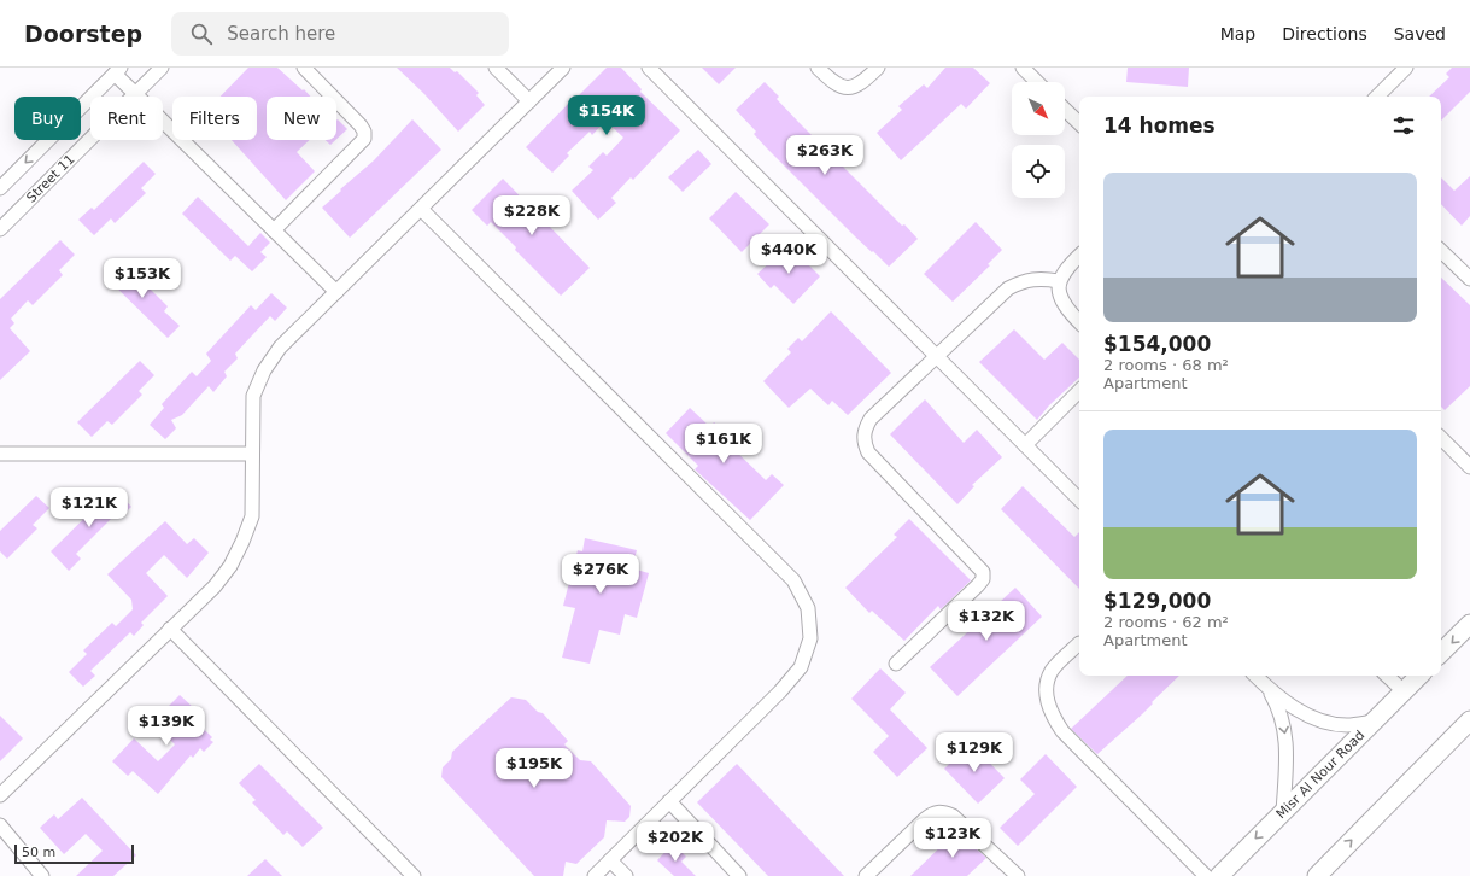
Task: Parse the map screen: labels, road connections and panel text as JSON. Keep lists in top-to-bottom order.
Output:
{
  "streets": {
    "street": ["Street 11", "Misr Al Nour Road"]
  },
  "scale_bar": "50 m",
  "north": "bottom right",
  "page": {
    "header": "Doorstep",
    "search": "Search here",
    "nav": ["Map", "Directions", "Saved"],
    "price": [
      "$154K",
      "$263K",
      "$228K",
      "$440K",
      "$153K",
      "$161K",
      "$121K",
      "$276K",
      "$132K",
      "$139K",
      "$129K",
      "$195K",
      "$123K",
      "$202K"
    ],
    "chip": [
      "Buy",
      "Rent",
      "Filters",
      "New"
    ],
    "heading": "14 homes",
    "list": [
      {
        "name": "$154,000",
        "note": "2 rooms · 68 m² · Apartment"
      },
      {
        "name": "$129,000",
        "note": "2 rooms · 62 m² · Apartment"
      }
    ],
    "scale": "50 m"
  }
}
